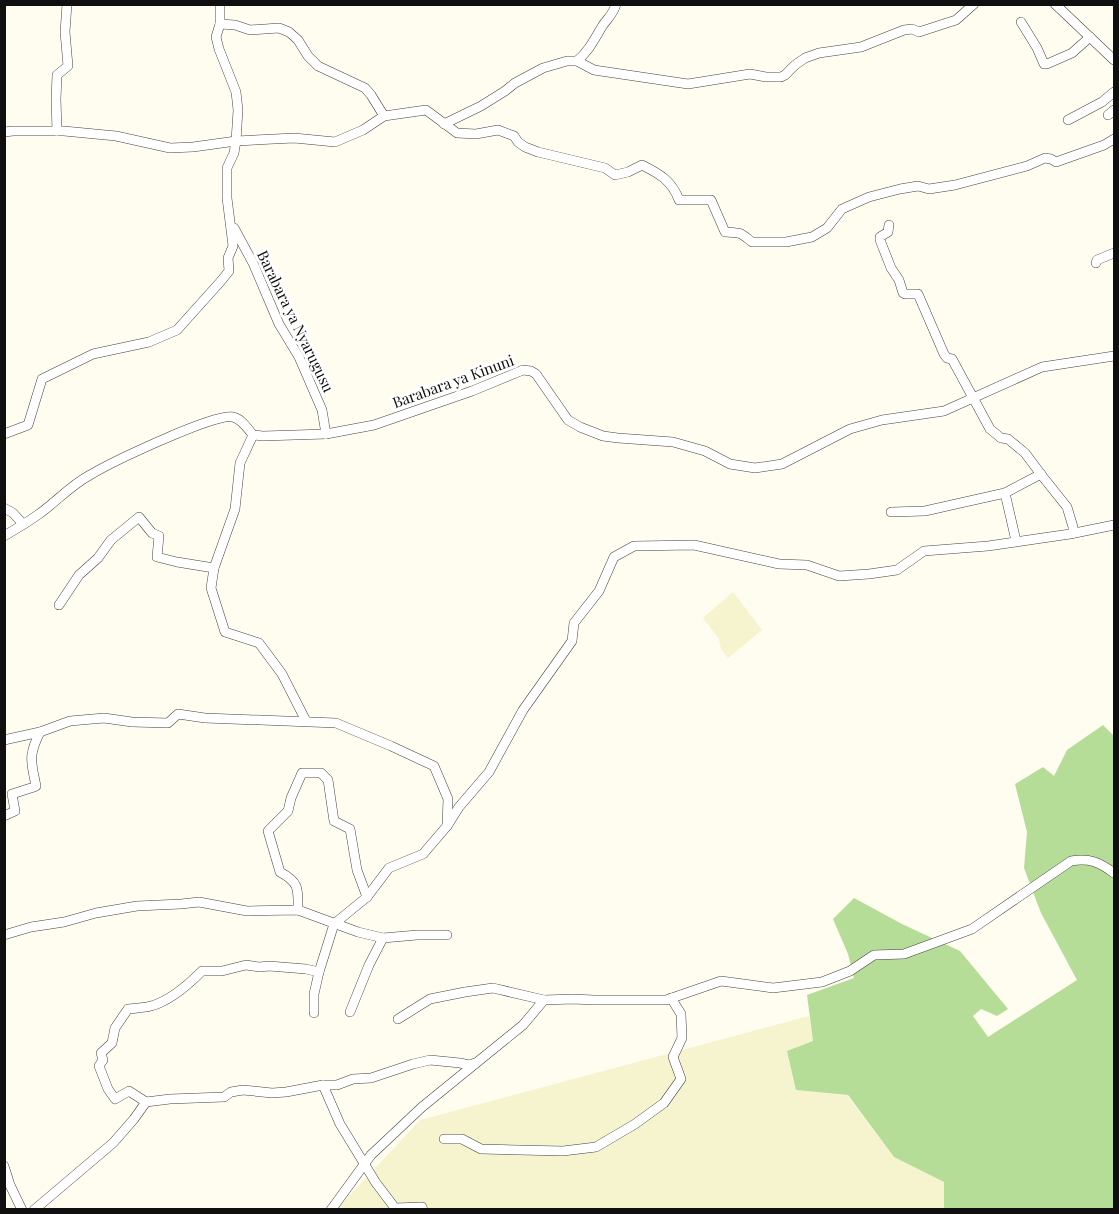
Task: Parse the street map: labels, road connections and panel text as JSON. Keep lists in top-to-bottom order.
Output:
{
  "streets": {
    "street": ["Barabara ya Nyarugusu", "Barabara ya Kinuni"]
  },
  "crossings": [
    ["Barabara ya Nyarugusu", "Barabara ya Kinuni"]
  ]
}
